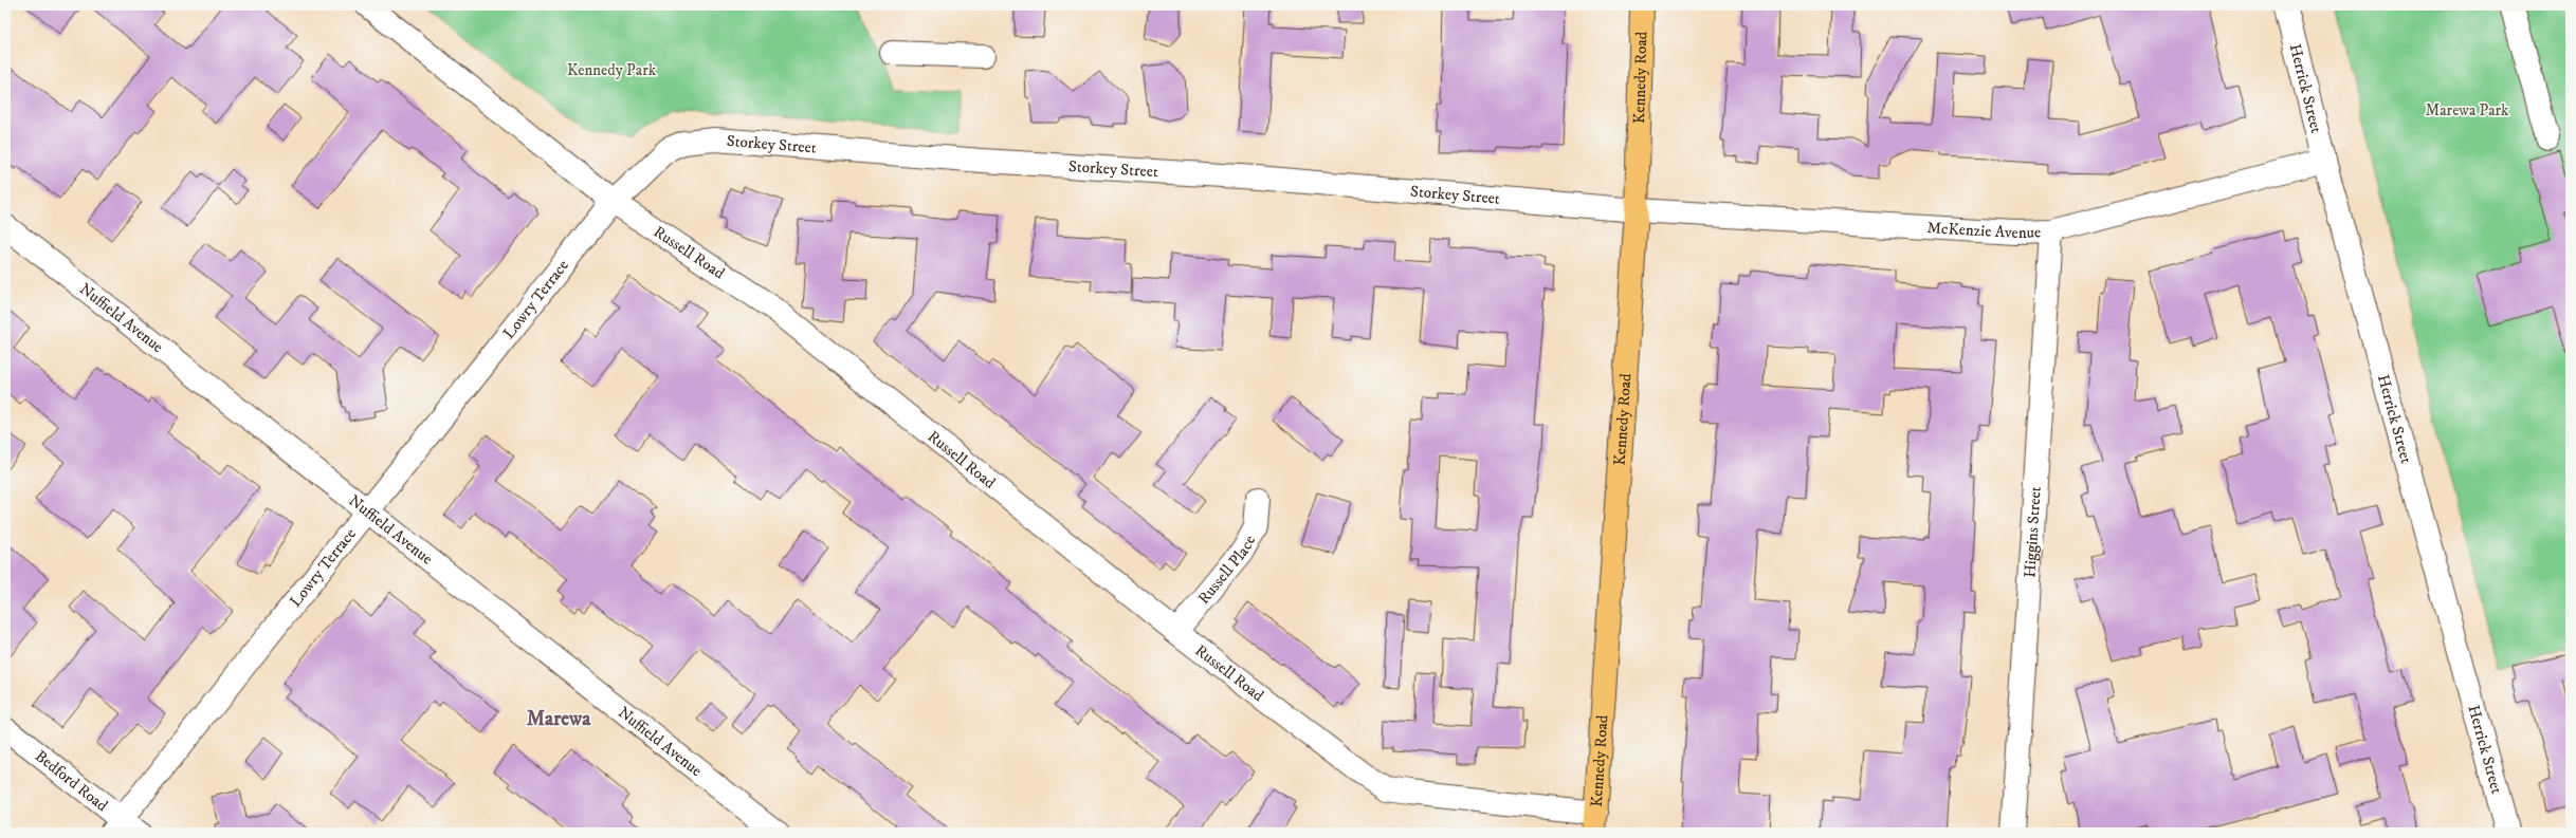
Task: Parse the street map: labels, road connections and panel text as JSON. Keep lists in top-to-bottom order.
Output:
{
  "streets": {
    "main road": ["Kennedy Road"],
    "street": [
      "Herrick Street",
      "Storkey Street",
      "McKenzie Avenue",
      "Russell Road",
      "Lowry Terrace",
      "Nuffield Avenue",
      "Higgins Street",
      "Russell Place",
      "Bedford Road"
    ]
  },
  "crossings": [
    ["Kennedy Road", "Storkey Street"],
    ["Kennedy Road", "McKenzie Avenue"],
    ["Kennedy Road", "Russell Road"],
    ["Herrick Street", "McKenzie Avenue"],
    ["Storkey Street", "McKenzie Avenue"],
    ["Storkey Street", "Russell Road"],
    ["Storkey Street", "Lowry Terrace"],
    ["McKenzie Avenue", "Higgins Street"],
    ["Russell Road", "Lowry Terrace"],
    ["Russell Road", "Russell Place"],
    ["Lowry Terrace", "Nuffield Avenue"],
    ["Lowry Terrace", "Bedford Road"]
  ],
  "districts": ["Marewa"],
  "parks": ["Kennedy Park", "Marewa Park"]
}
